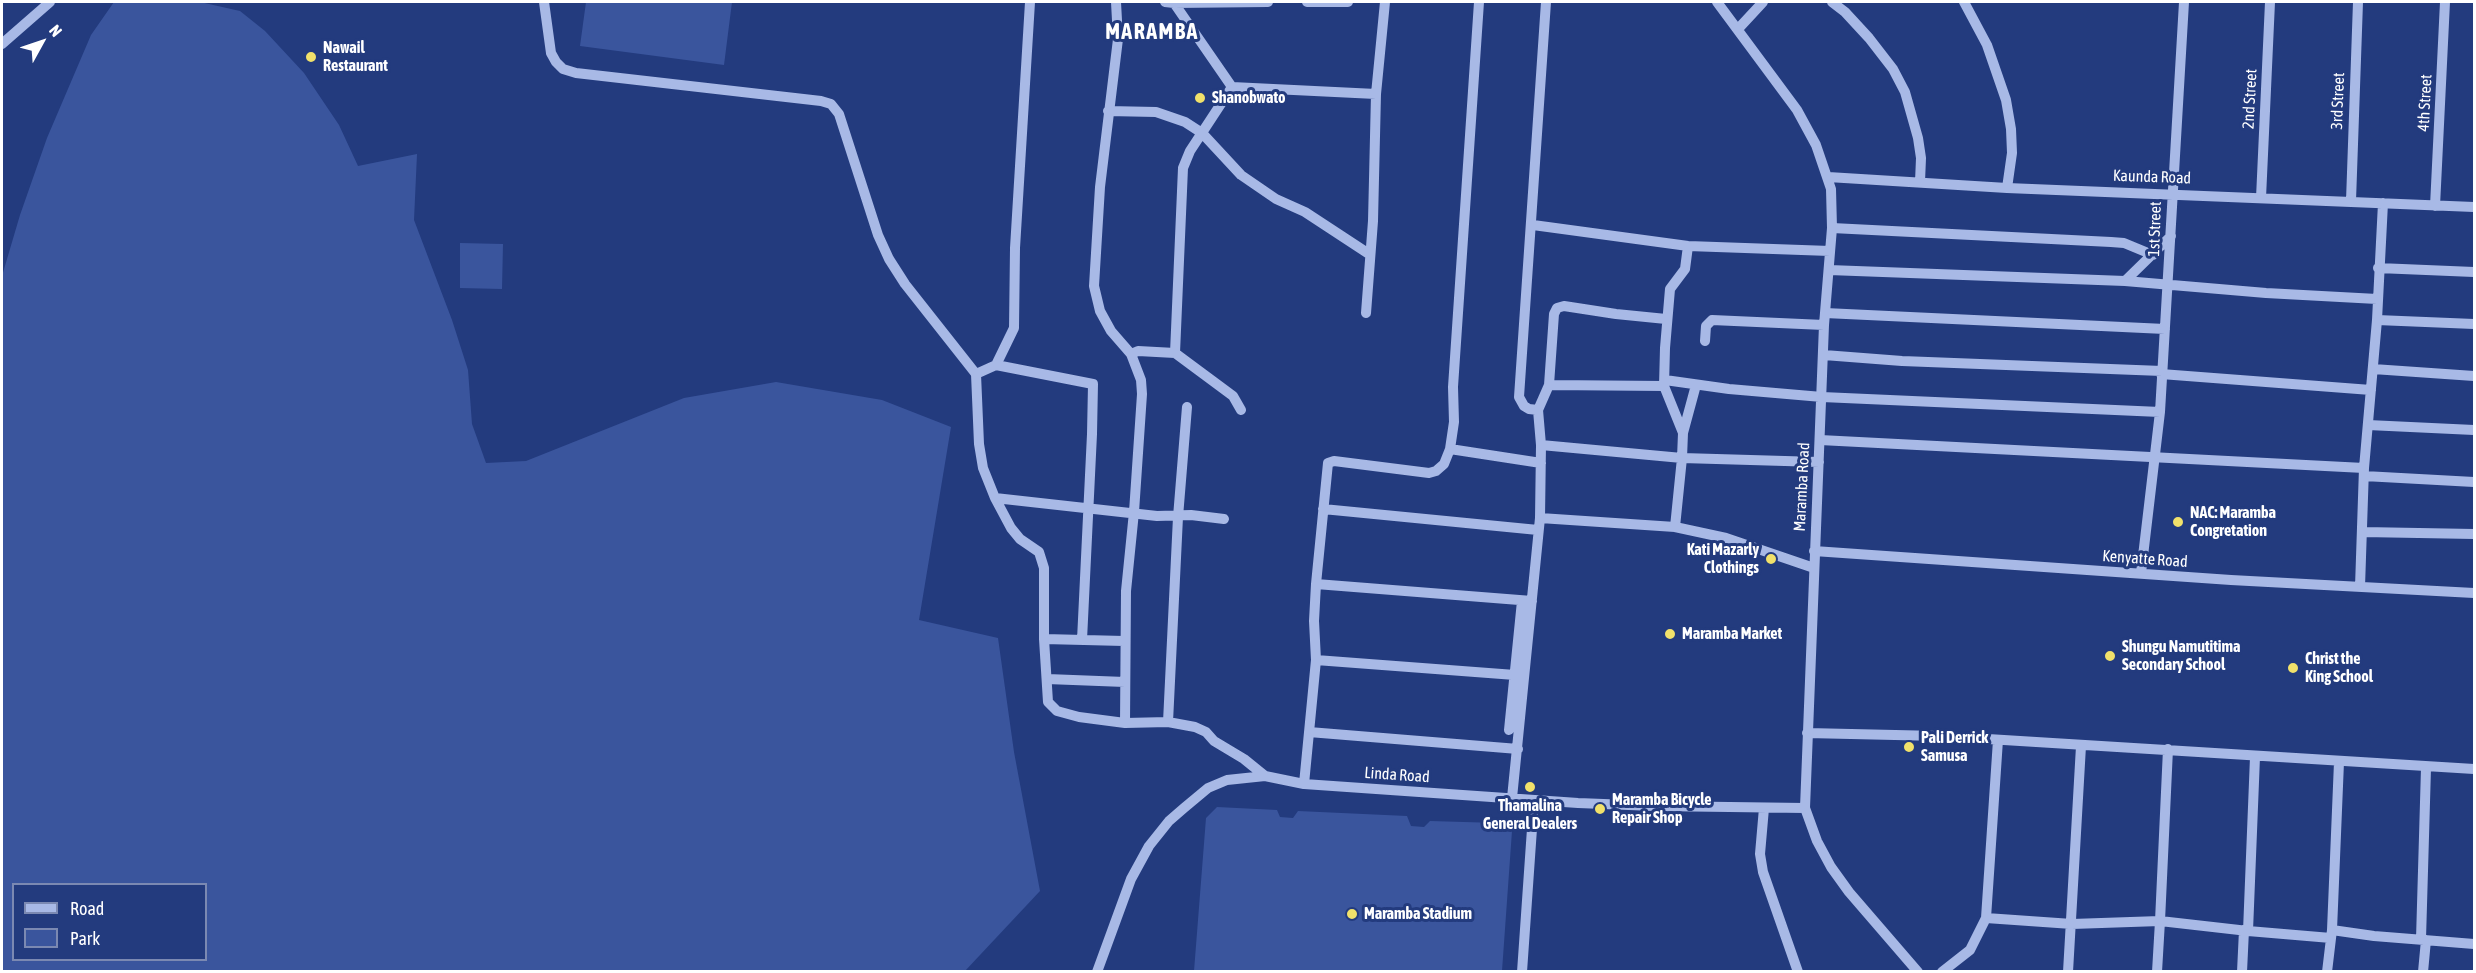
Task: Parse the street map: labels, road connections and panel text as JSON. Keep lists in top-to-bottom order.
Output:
{
  "streets": {
    "street": [
      "2nd Street",
      "3rd Street",
      "4th Street",
      "Kaunda Road",
      "1st Street",
      "Maramba Road",
      "Kenyatte Road",
      "Linda Road"
    ]
  },
  "crossings": [
    ["2nd Street", "Kaunda Road"],
    ["3rd Street", "Kaunda Road"],
    ["4th Street", "Kaunda Road"],
    ["Kaunda Road", "1st Street"],
    ["Kaunda Road", "Maramba Road"],
    ["1st Street", "Kenyatte Road"],
    ["Maramba Road", "Kenyatte Road"],
    ["Maramba Road", "Linda Road"]
  ],
  "districts": ["MARAMBA"],
  "places": [
    "Nawail Restaurant",
    "Shanobwato",
    "NAC: Maramba Congretation",
    "Kati Mazarly Clothings",
    "Maramba Market",
    "Shungu Namutitima Secondary School",
    "Christ the King School",
    "Pali Derrick Samusa",
    "Thamalina General Dealers",
    "Maramba Bicycle Repair Shop",
    "Maramba Stadium"
  ],
  "legend": ["Road", "Park"],
  "north": "top right"
}
